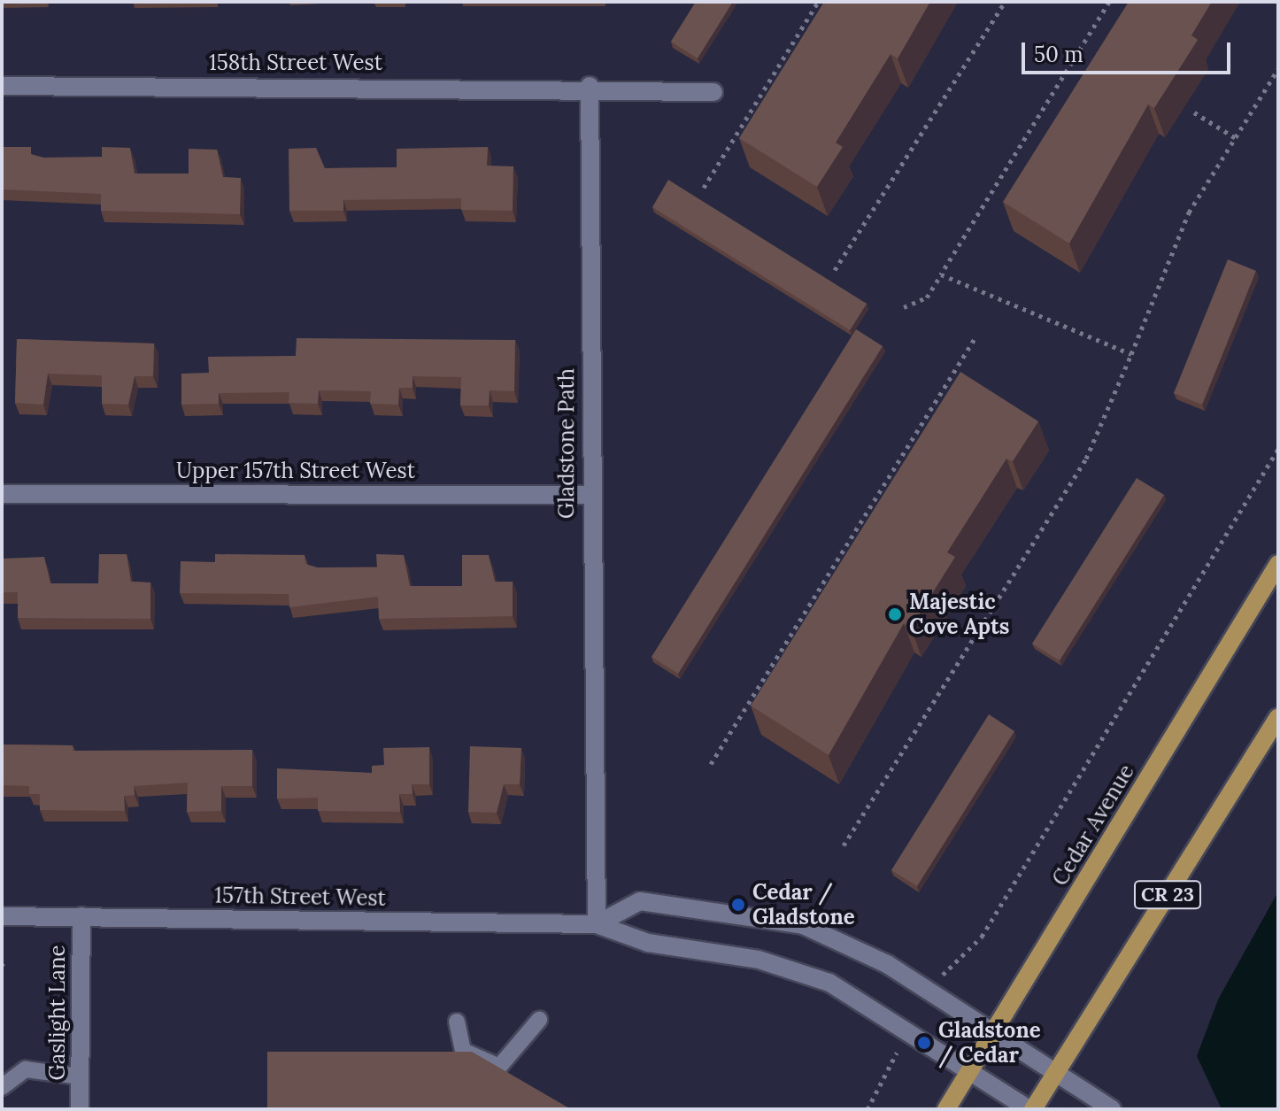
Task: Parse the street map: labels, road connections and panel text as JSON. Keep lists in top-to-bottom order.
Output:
{
  "streets": {
    "main road": ["Cedar Avenue", "CR 23"],
    "street": [
      "158th Street West",
      "Gladstone Path",
      "Upper 157th Street West",
      "157th Street West",
      "Gaslight Lane"
    ]
  },
  "crossings": [
    ["158th Street West", "Gladstone Path"],
    ["Gladstone Path", "Upper 157th Street West"],
    ["Gladstone Path", "157th Street West"],
    ["Cedar Avenue", "157th Street West"],
    ["CR 23", "157th Street West"],
    ["157th Street West", "Gaslight Lane"]
  ],
  "places": ["Majestic Cove Apts", "Cedar / Gladstone", "Gladstone / Cedar"],
  "scale_bar": "50 m"
}
